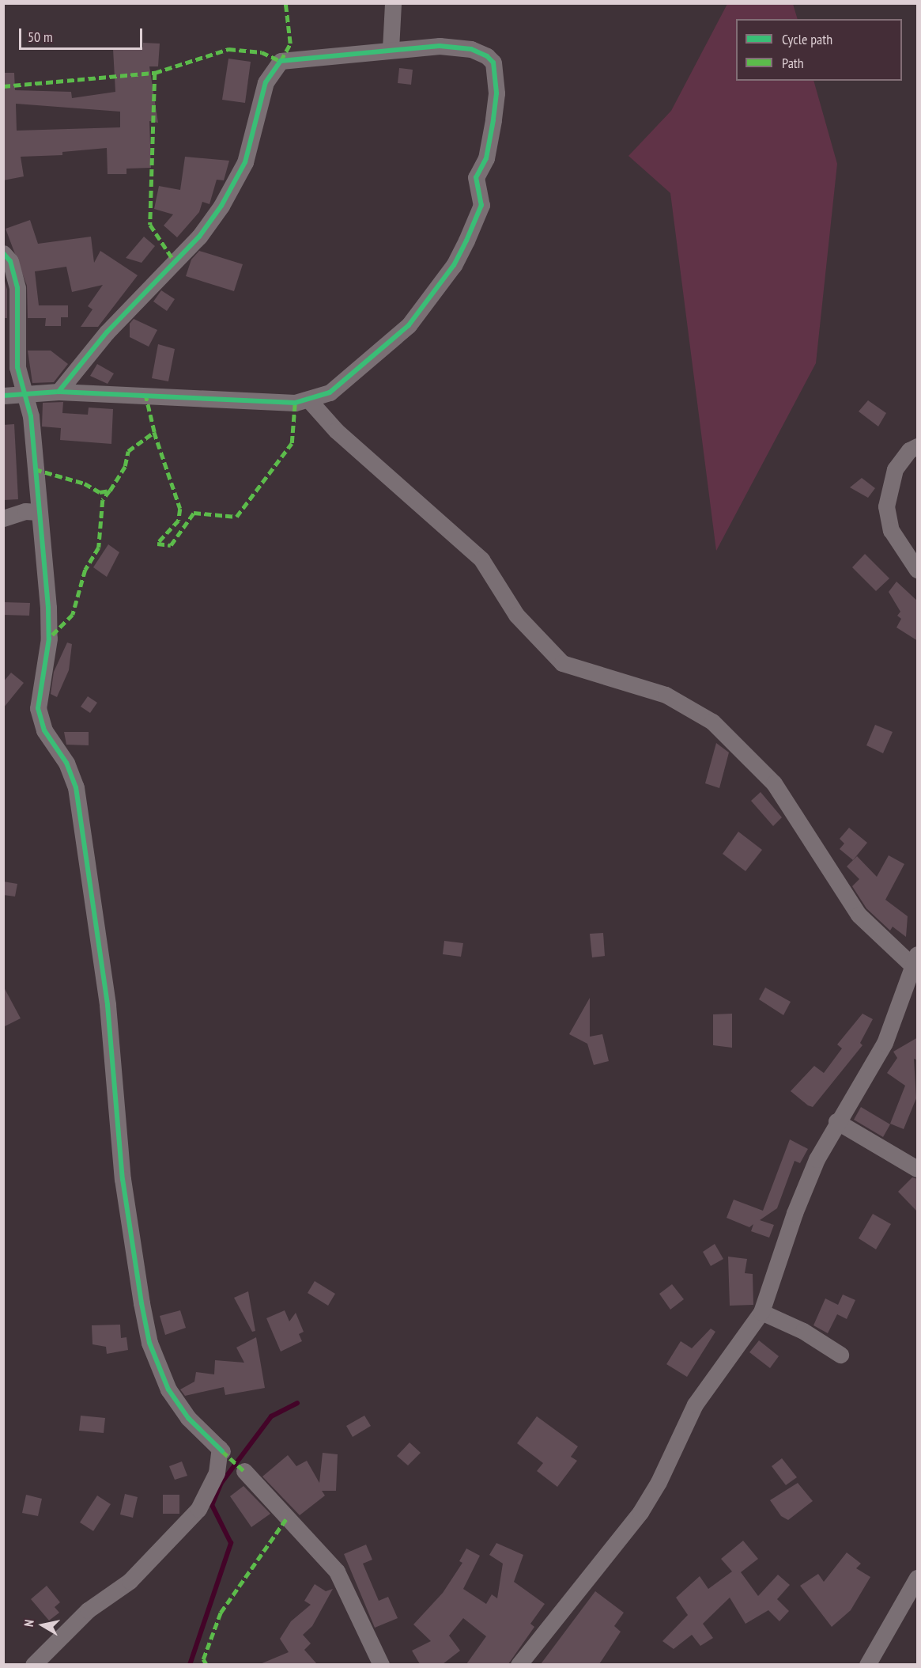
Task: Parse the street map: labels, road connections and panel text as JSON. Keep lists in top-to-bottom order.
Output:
{
  "legend": ["Cycle path", "Path"],
  "scale_bar": "50 m",
  "north": "left"
}
